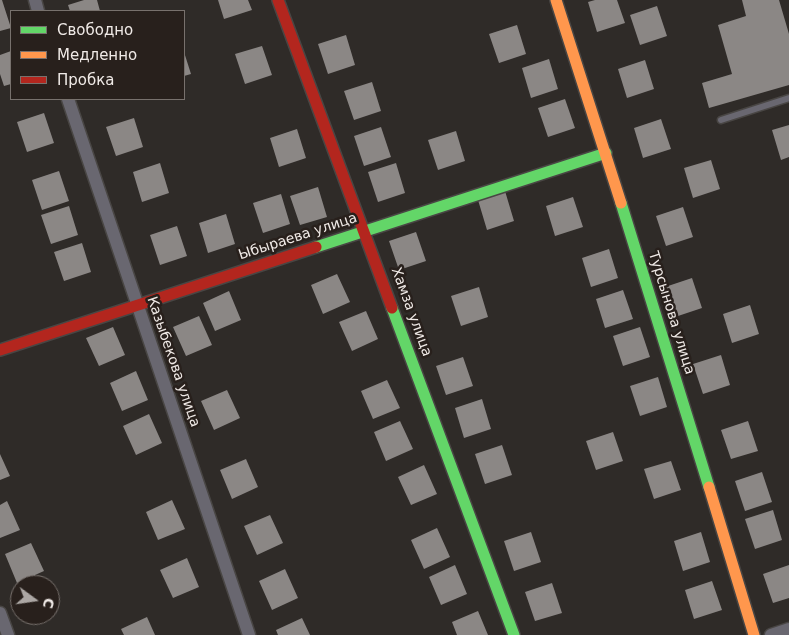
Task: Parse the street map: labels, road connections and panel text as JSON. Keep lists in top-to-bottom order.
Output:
{
  "streets": {
    "street": [
      "Ыбыраева улица",
      "Хамза улица",
      "Турсынова улица",
      "Казыбекова улица"
    ]
  },
  "crossings": [
    ["Ыбыраева улица", "Хамза улица"],
    ["Ыбыраева улица", "Турсынова улица"],
    ["Ыбыраева улица", "Казыбекова улица"]
  ],
  "legend": ["Свободно", "Медленно", "Пробка"],
  "north": "right"
}
